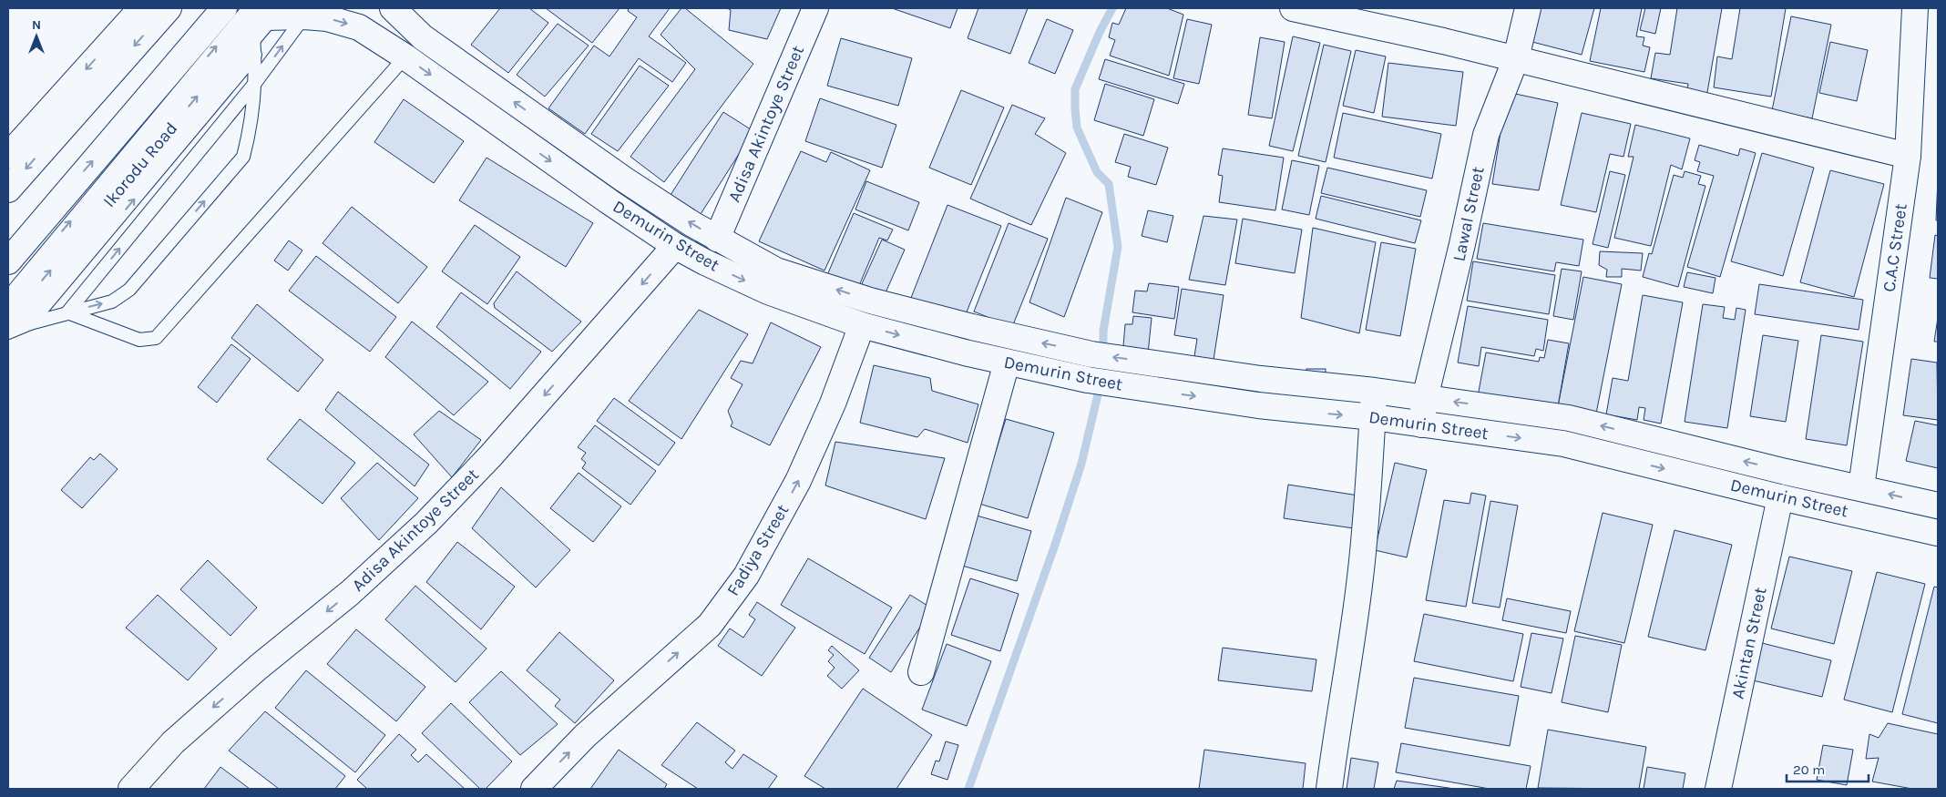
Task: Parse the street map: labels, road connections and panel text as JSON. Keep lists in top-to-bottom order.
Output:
{
  "streets": {
    "main road": [
      "Adisa Akintoye Street",
      "Ikorodu Road",
      "Lawal Street",
      "Demurin Street",
      "C.A.C Street",
      "Fadiya Street",
      "Akintan Street"
    ]
  },
  "crossings": [
    ["Adisa Akintoye Street", "Demurin Street"],
    ["Ikorodu Road", "Demurin Street"],
    ["Lawal Street", "Demurin Street"],
    ["Demurin Street", "C.A.C Street"],
    ["Demurin Street", "Fadiya Street"],
    ["Demurin Street", "Akintan Street"]
  ],
  "one_way": ["Adisa Akintoye Street"],
  "scale_bar": "20 m",
  "north": "top"
}
